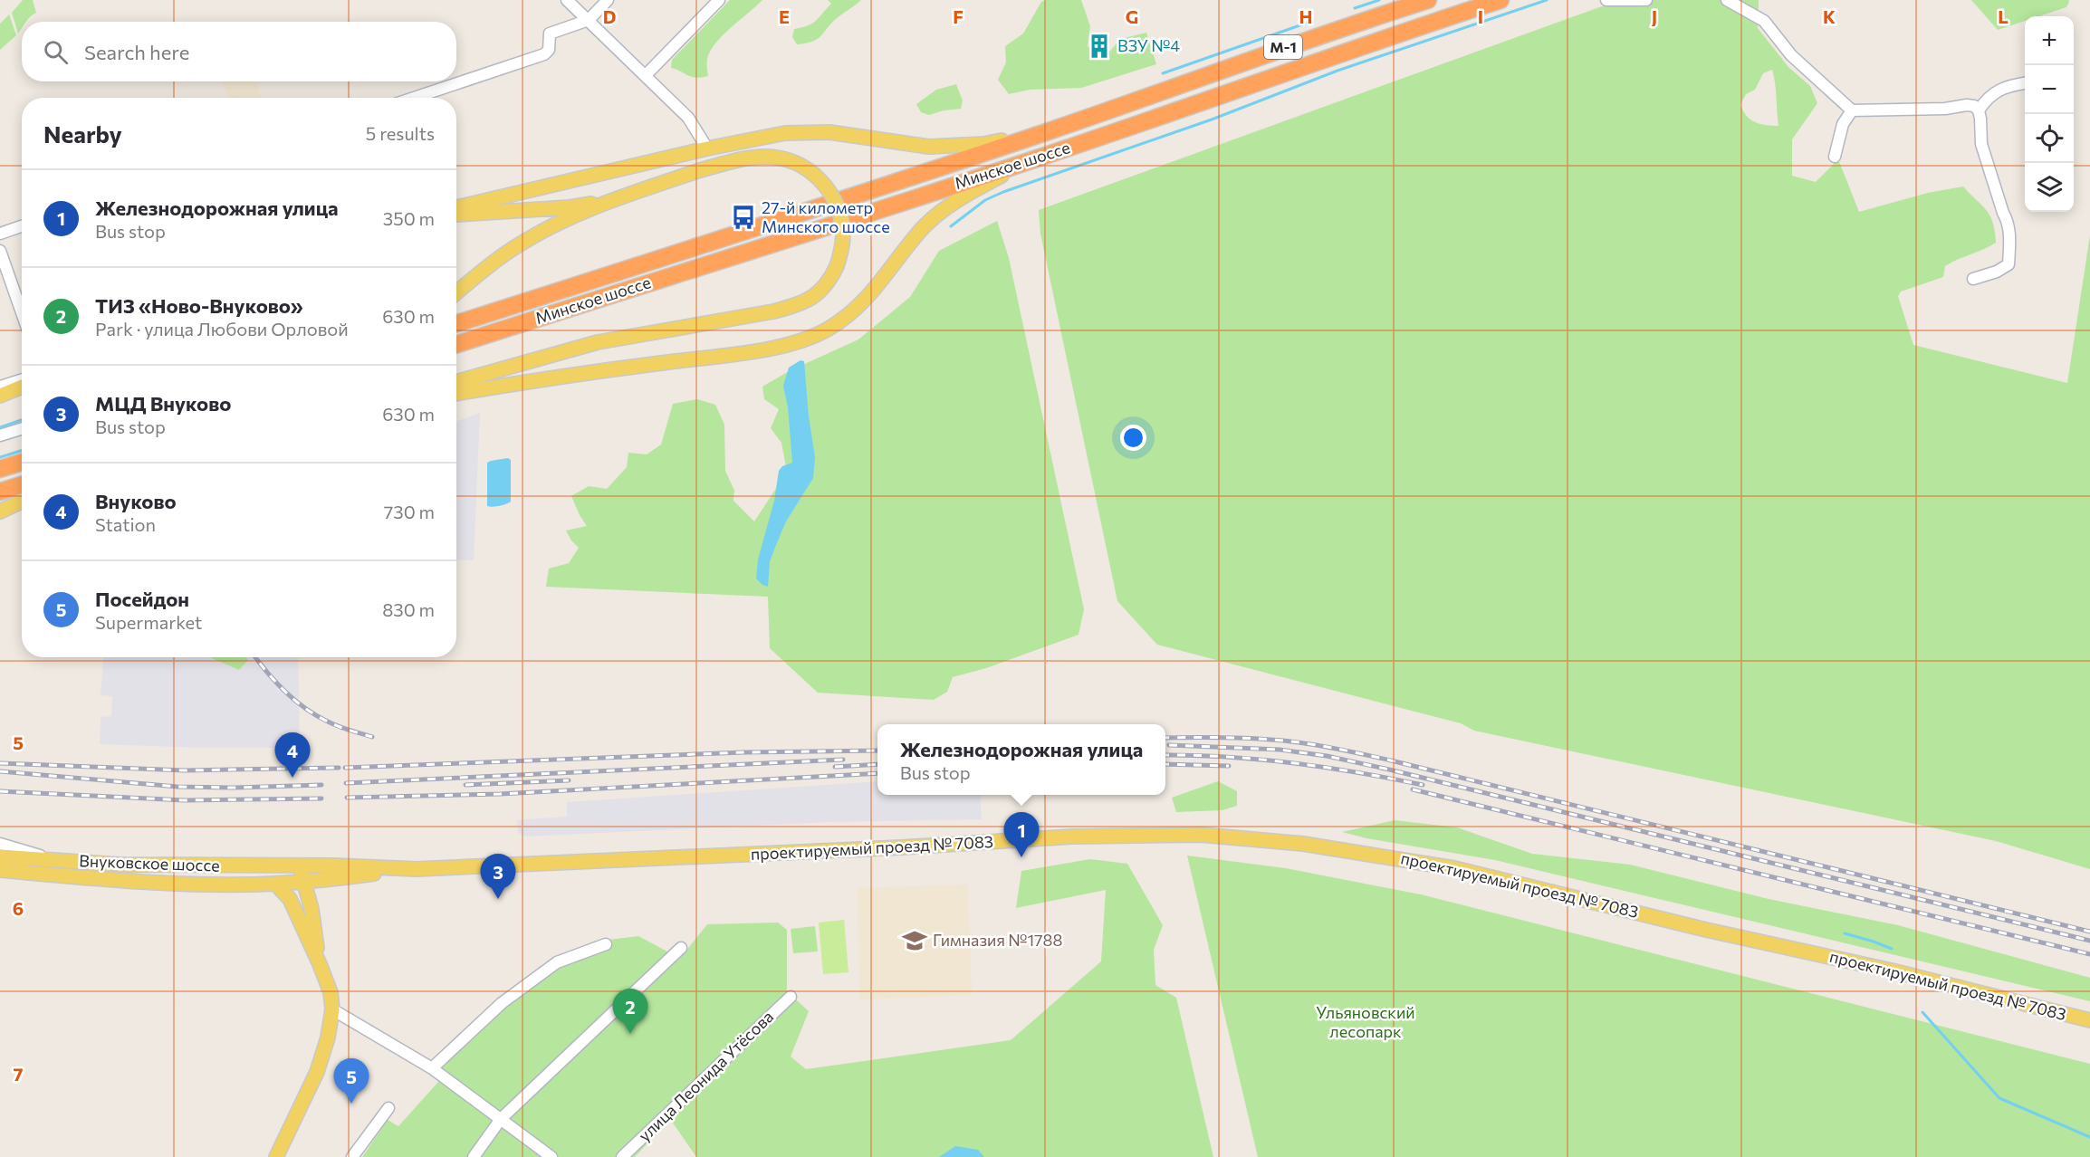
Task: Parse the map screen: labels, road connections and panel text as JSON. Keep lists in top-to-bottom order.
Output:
{
  "streets": {
    "highway": ["М-1", "Минское шоссе"],
    "main road": ["проектируемый проезд № 7083", "Внуковское шоссе"],
    "street": ["улица Леонида Утёсова"]
  },
  "crossings": [
    ["проектируемый проезд № 7083", "Внуковское шоссе"]
  ],
  "parks": ["Ульяновский лесопарк"],
  "places": {
    "building": ["ВЗУ №4"],
    "bus stop": ["27-й километр Минского шоссе"],
    "school or university": ["Гимназия №1788"]
  },
  "page": {
    "map_buttons": ["+", "−"],
    "search": "Search here",
    "heading": ["Nearby", "5 results"],
    "list": [
      {
        "mark": "1",
        "name": "Железнодорожная улица",
        "note": "Bus stop",
        "value": "350 m"
      },
      {
        "mark": "2",
        "name": "ТИЗ «Ново-Внуково»",
        "note": "Park · улица Любови Орловой",
        "value": "630 m"
      },
      {
        "mark": "3",
        "name": "МЦД Внуково",
        "note": "Bus stop",
        "value": "630 m"
      },
      {
        "mark": "4",
        "name": "Внуково",
        "note": "Station",
        "value": "730 m"
      },
      {
        "mark": "5",
        "name": "Посейдон",
        "note": "Supermarket",
        "value": "830 m"
      }
    ],
    "popup": ["Железнодорожная улица", "Bus stop"],
    "pins": [
      "4",
      "1",
      "3",
      "2",
      "5"
    ]
  },
  "grid": {
    "columns": [
      "D",
      "E",
      "F",
      "G",
      "H",
      "I",
      "J",
      "K",
      "L"
    ],
    "rows": ["5", "6", "7"]
  }
}
